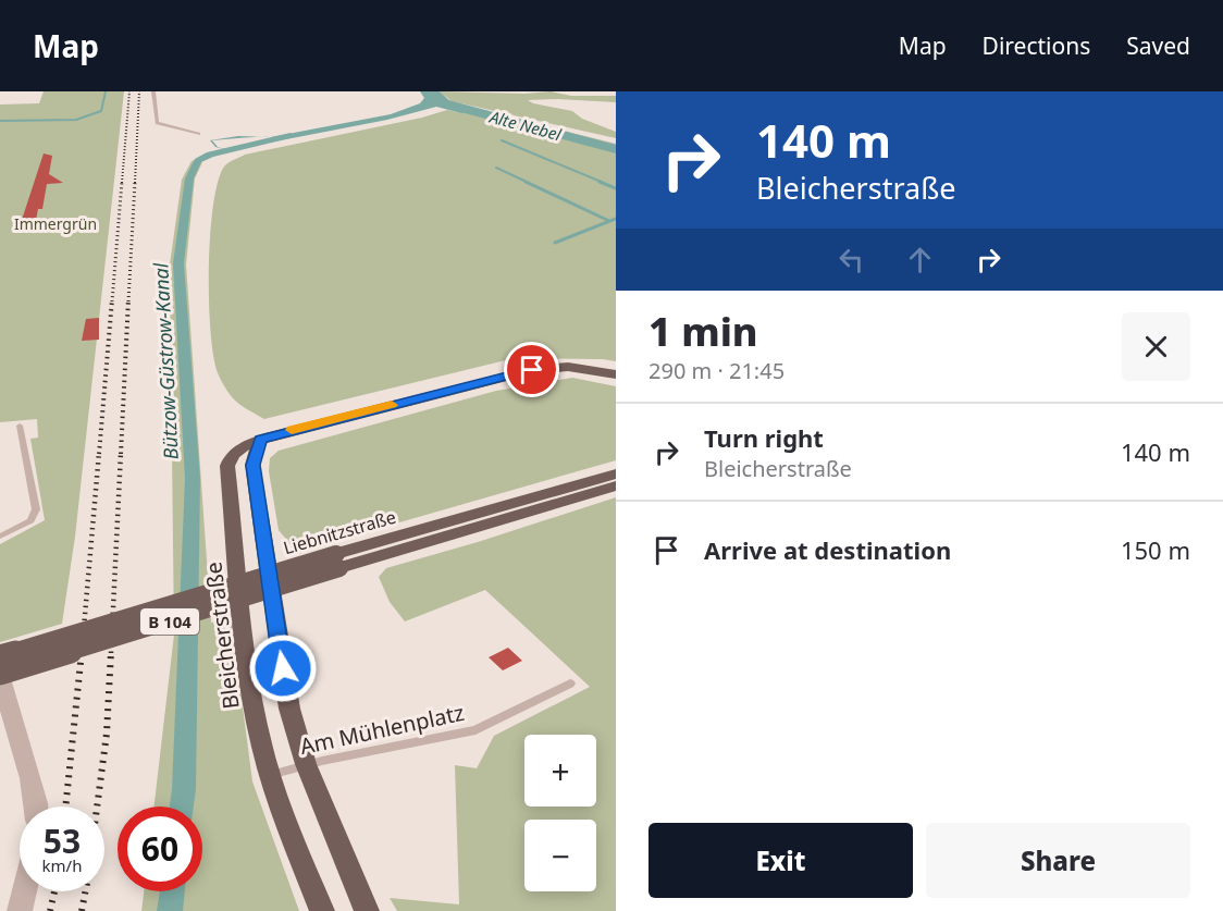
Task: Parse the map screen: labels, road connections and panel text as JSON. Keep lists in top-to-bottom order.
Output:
{
  "streets": {
    "main road": ["Liebnitzstraße", "B 104", "Bleicherstraße"],
    "lane": ["Am Mühlenplatz"]
  },
  "crossings": [
    ["Liebnitzstraße", "B 104"],
    ["Bleicherstraße", "Am Mühlenplatz"]
  ],
  "water": ["Alte Nebel", "Bützow-Güstrow-Kanal"],
  "parks": ["Immergrün"],
  "page": {
    "header": "Map",
    "nav": ["Map", "Directions", "Saved"],
    "turn": ["140 m", "Bleicherstraße"],
    "heading": ["1 min", "290 m · 21:45"],
    "list": [
      {
        "name": "Turn right",
        "note": "Bleicherstraße",
        "value": "140 m"
      },
      {
        "name": "Arrive at destination",
        "value": "150 m"
      }
    ],
    "map_buttons": ["+", "−"],
    "speed": "53 km/h",
    "limit": "60",
    "buttons": ["Exit", "Share"]
  }
}
